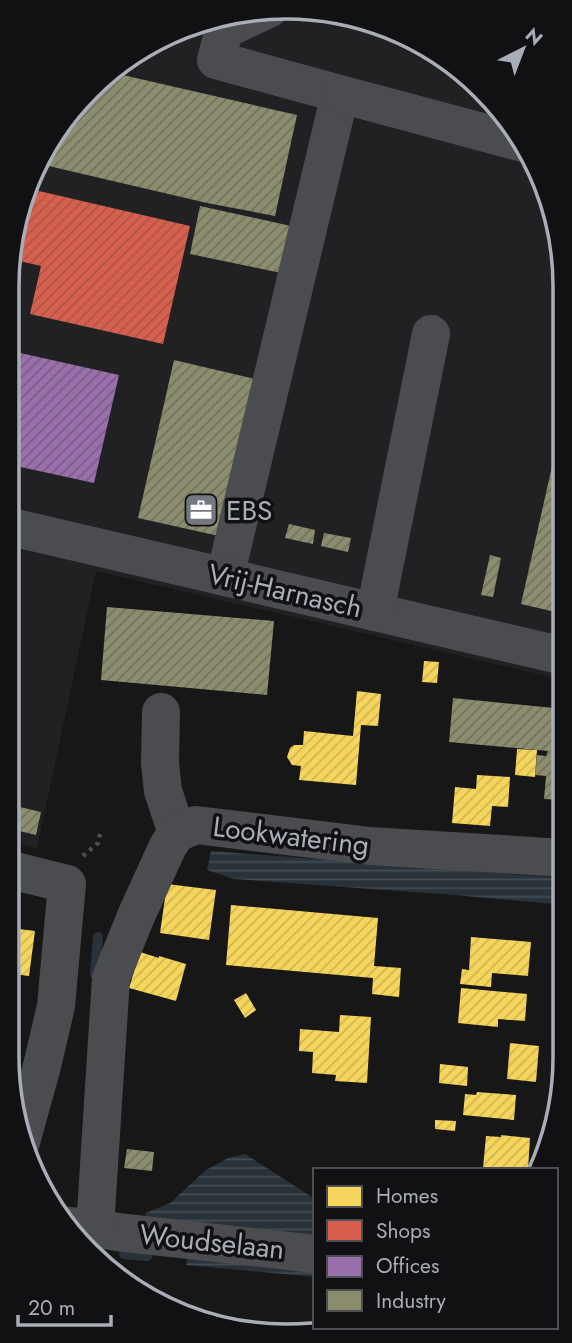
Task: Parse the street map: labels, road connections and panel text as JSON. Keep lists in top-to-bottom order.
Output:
{
  "streets": {
    "street": ["Vrij-Harnasch", "Lookwatering", "Woudselaan"]
  },
  "crossings": [
    ["Lookwatering", "Woudselaan"]
  ],
  "places": {
    "office": ["EBS"]
  },
  "legend": [
    "Homes",
    "Shops",
    "Offices",
    "Industry"
  ],
  "scale_bar": "20 m",
  "north": "top right"
}
